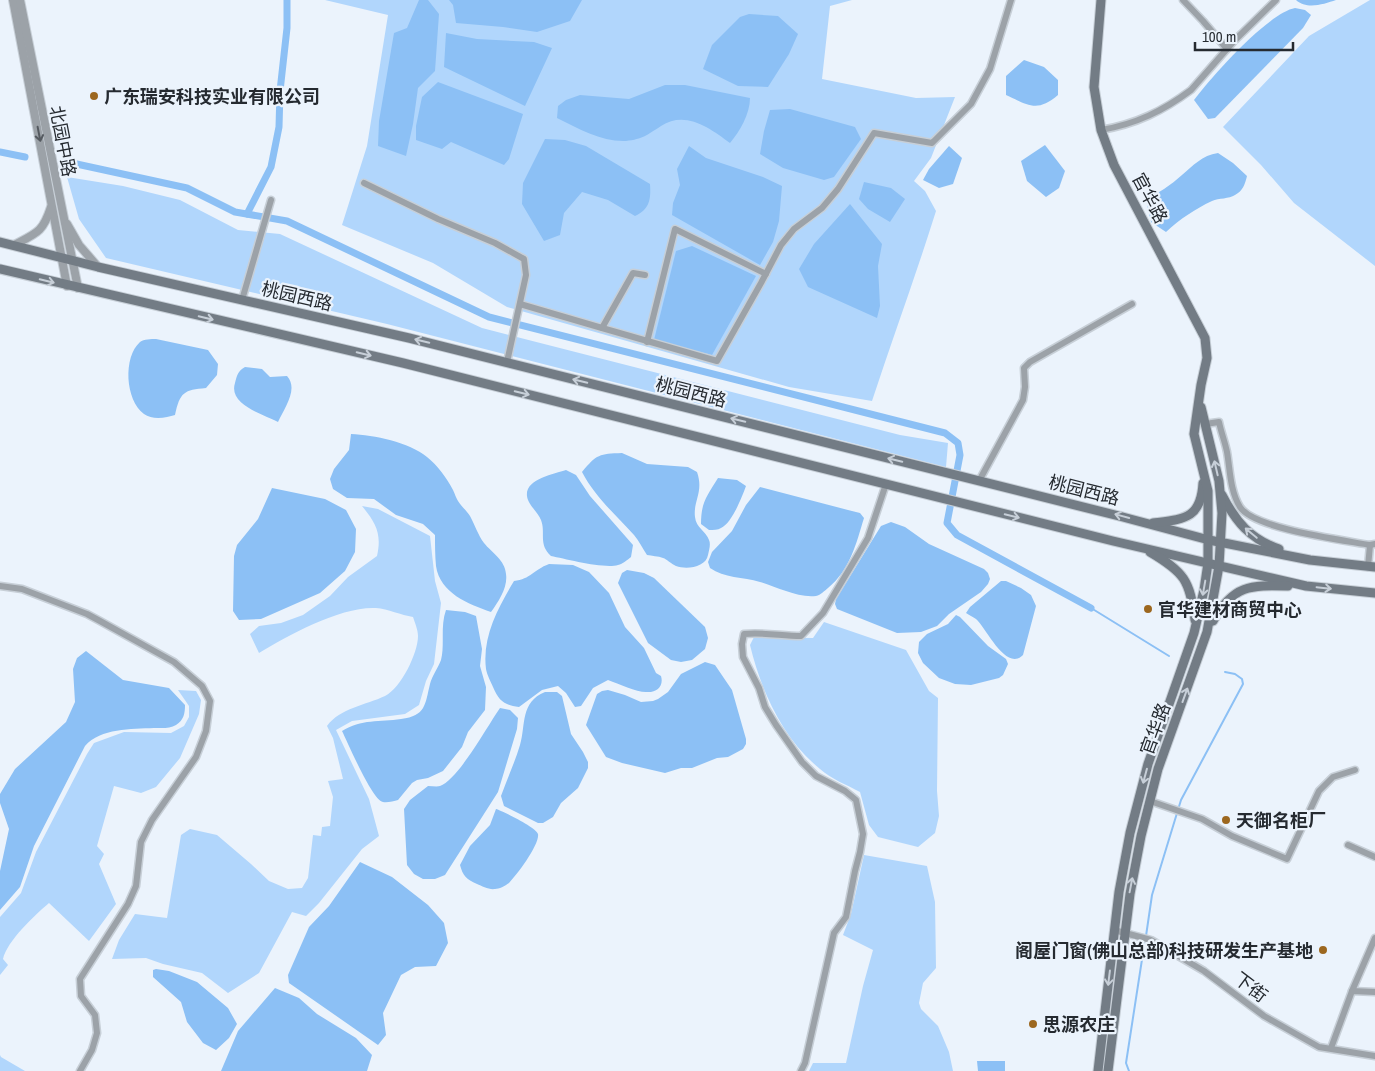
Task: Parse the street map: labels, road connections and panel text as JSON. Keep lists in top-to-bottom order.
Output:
{
  "streets": {
    "main road": ["官华路", "桃园西路"],
    "street": ["北园中路", "下街"]
  },
  "crossings": [
    ["北园中路", "桃园西路"],
    ["官华路", "桃园西路"],
    ["官华路", "下街"]
  ],
  "places": [
    "广东瑞安科技实业有限公司",
    "官华建材商贸中心",
    "天御名柜厂",
    "阁屋门窗(佛山总部)科技研发生产基地",
    "思源农庄"
  ],
  "scale_bar": "100 m"
}
